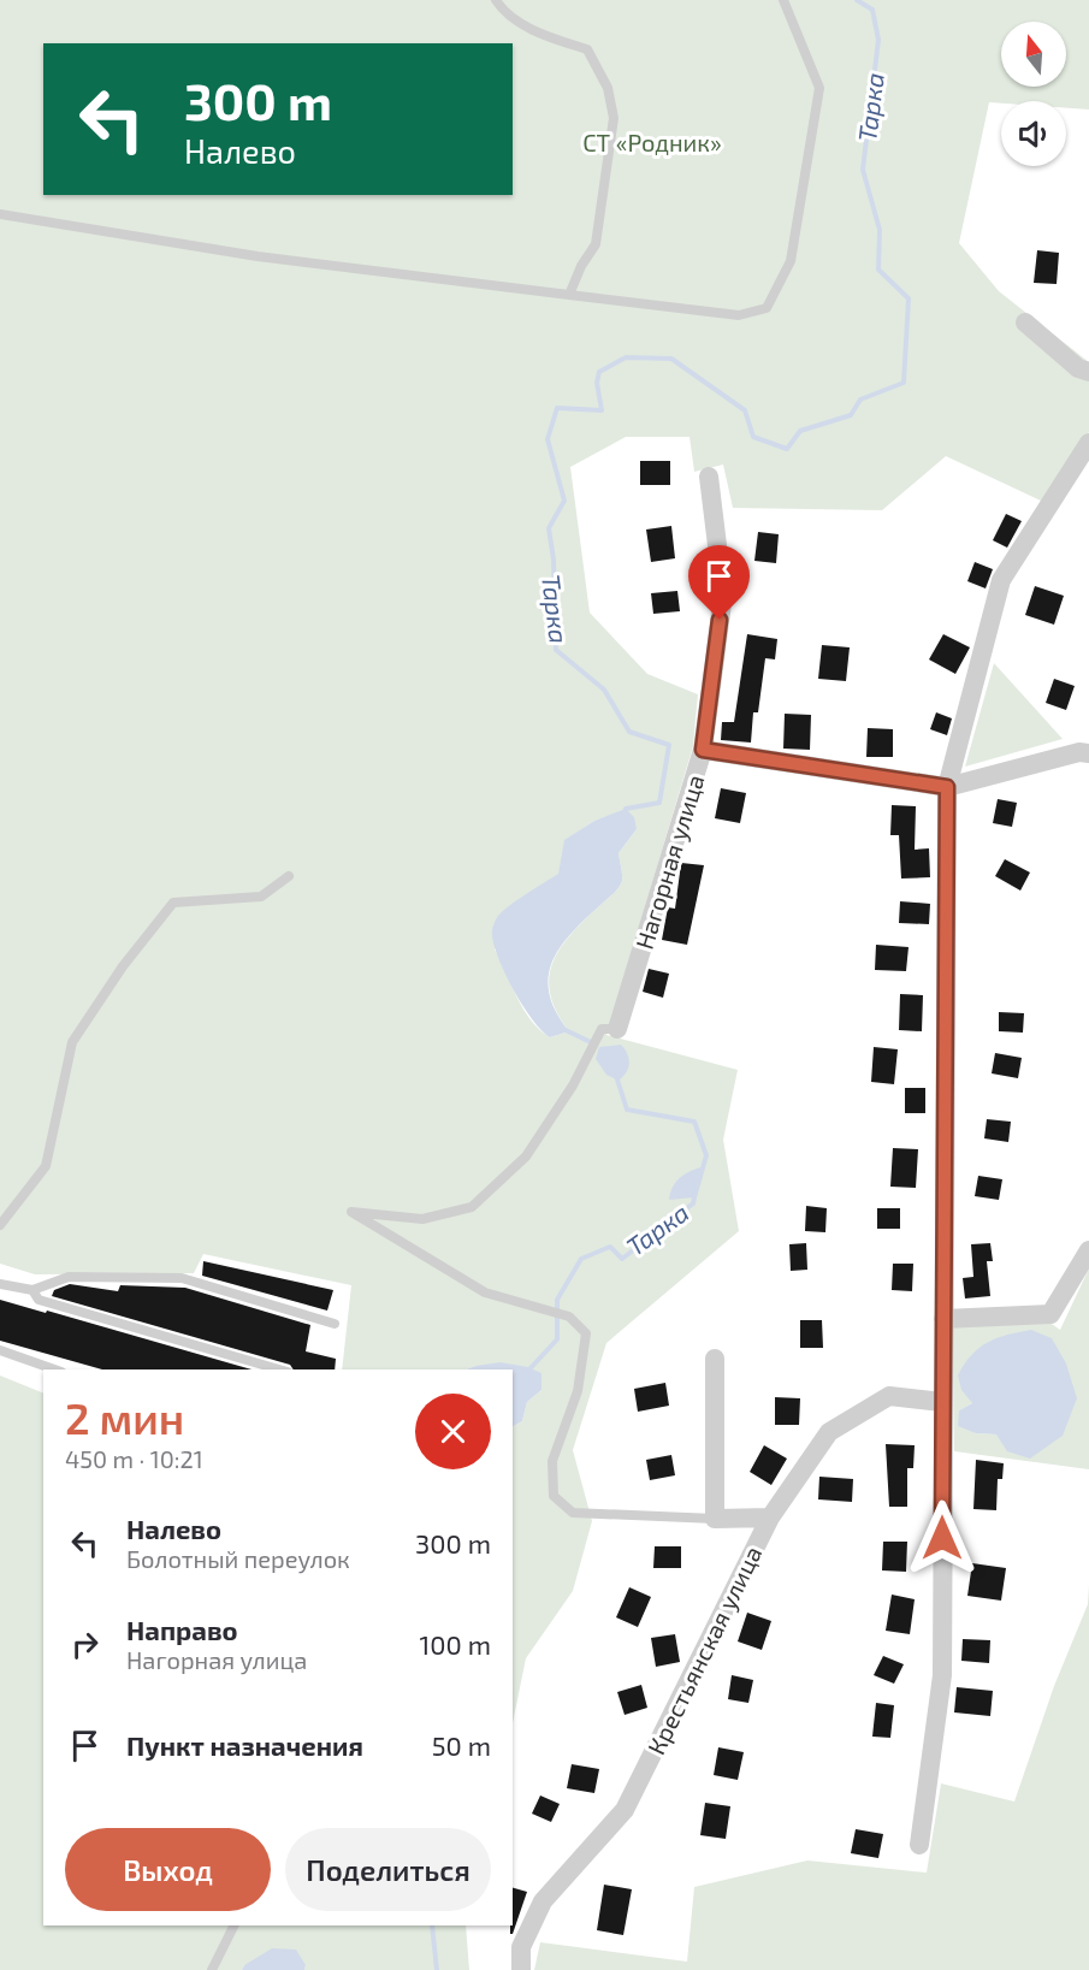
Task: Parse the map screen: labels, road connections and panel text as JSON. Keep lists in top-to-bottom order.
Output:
{
  "streets": {
    "street": ["Нагорная улица", "Крестьянская улица"]
  },
  "water": ["Тарка"],
  "parks": ["СТ «Родник»"],
  "north": "top",
  "page": {
    "turn": ["300 m", "Налево"],
    "heading": ["2 мин", "450 m · 10:21"],
    "list": [
      {
        "name": "Налево",
        "note": "Болотный переулок",
        "value": "300 m"
      },
      {
        "name": "Направо",
        "note": "Нагорная улица",
        "value": "100 m"
      },
      {
        "name": "Пункт назначения",
        "value": "50 m"
      }
    ],
    "buttons": ["Выход", "Поделиться"]
  }
}
